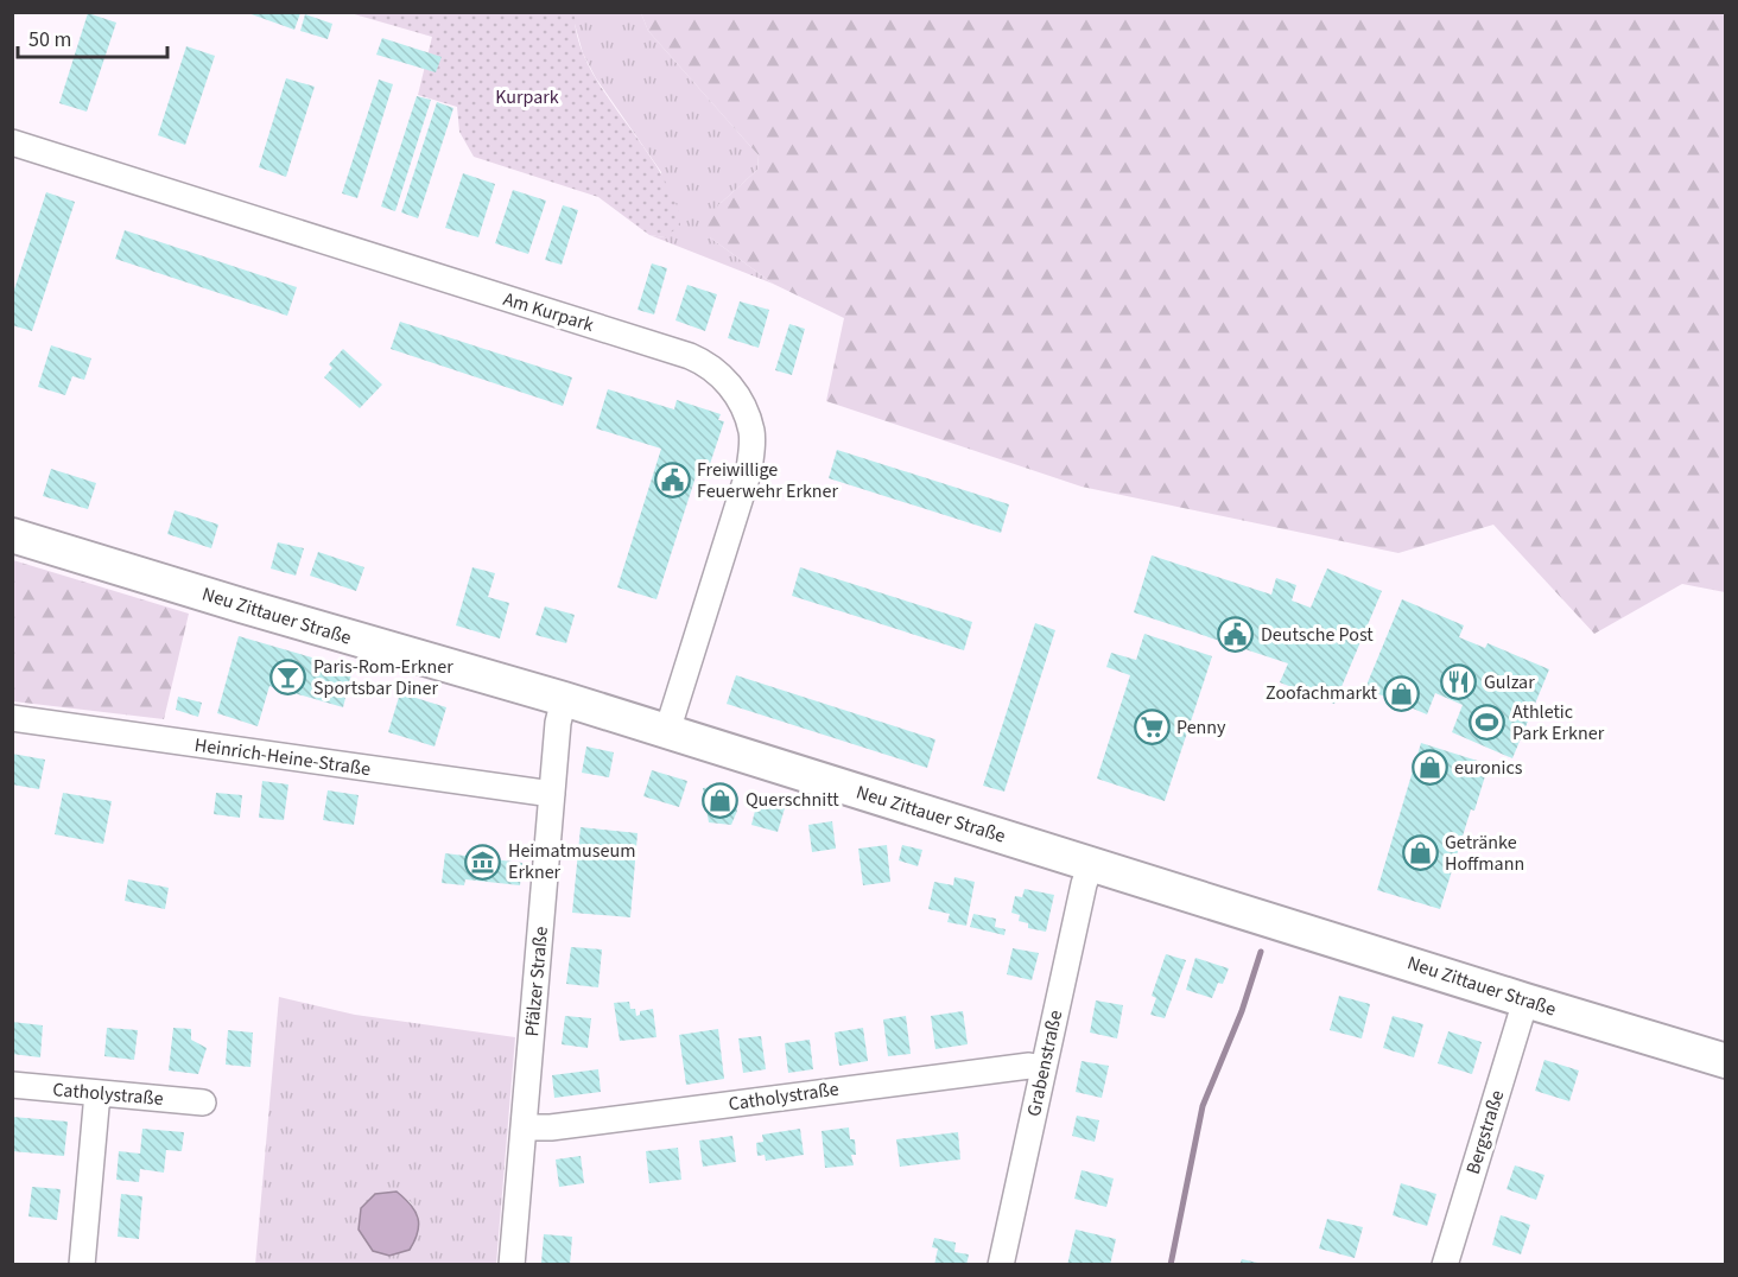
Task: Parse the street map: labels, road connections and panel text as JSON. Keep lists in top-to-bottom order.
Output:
{
  "streets": {
    "main road": ["Neu Zittauer Straße"],
    "street": [
      "Am Kurpark",
      "Heinrich-Heine-Straße",
      "Pfälzer Straße",
      "Grabenstraße",
      "Catholystraße",
      "Bergstraße"
    ]
  },
  "crossings": [
    ["Am Kurpark", "Neu Zittauer Straße"],
    ["Neu Zittauer Straße", "Pfälzer Straße"],
    ["Neu Zittauer Straße", "Grabenstraße"],
    ["Neu Zittauer Straße", "Bergstraße"],
    ["Heinrich-Heine-Straße", "Pfälzer Straße"],
    ["Pfälzer Straße", "Catholystraße"],
    ["Grabenstraße", "Catholystraße"]
  ],
  "parks": ["Kurpark"],
  "places": {
    "public building": ["Freiwillige Feuerwehr Erkner", "Deutsche Post"],
    "bar": ["Paris-Rom-Erkner Sportsbar Diner"],
    "restaurant": ["Gulzar"],
    "shop": [
      "Zoofachmarkt",
      "euronics",
      "Querschnitt",
      "Getränke Hoffmann"
    ],
    "sports": ["Athletic Park Erkner"],
    "supermarket": ["Penny"],
    "museum": ["Heimatmuseum Erkner"]
  },
  "scale_bar": "50 m"
}
